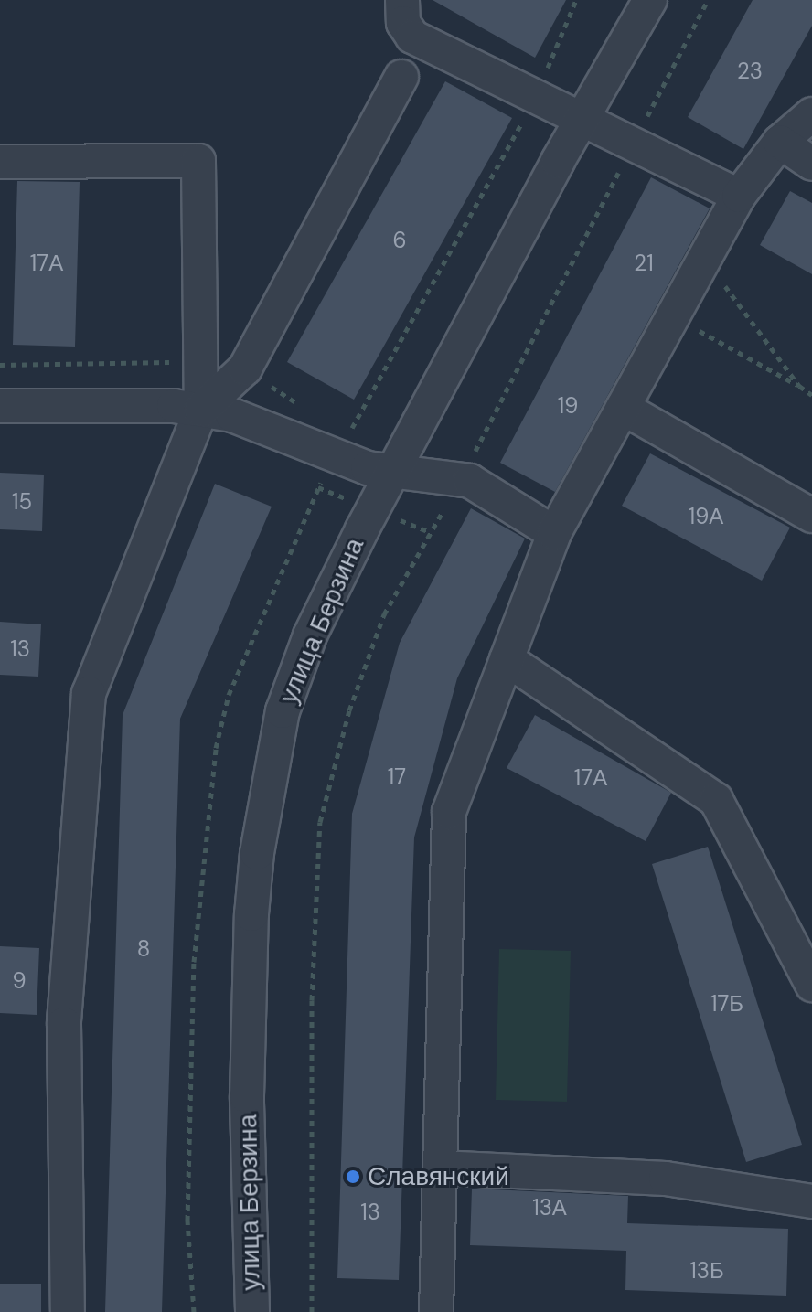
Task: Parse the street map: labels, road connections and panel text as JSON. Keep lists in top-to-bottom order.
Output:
{
  "streets": {
    "street": ["улица Берзина"]
  },
  "places": ["Славянский"],
  "house_numbers": [
    "23",
    "6",
    "17А",
    "21",
    "19",
    "15",
    "19А",
    "13",
    "17",
    "17А",
    "8",
    "9",
    "17Б",
    "13А",
    "13",
    "13Б"
  ]
}
